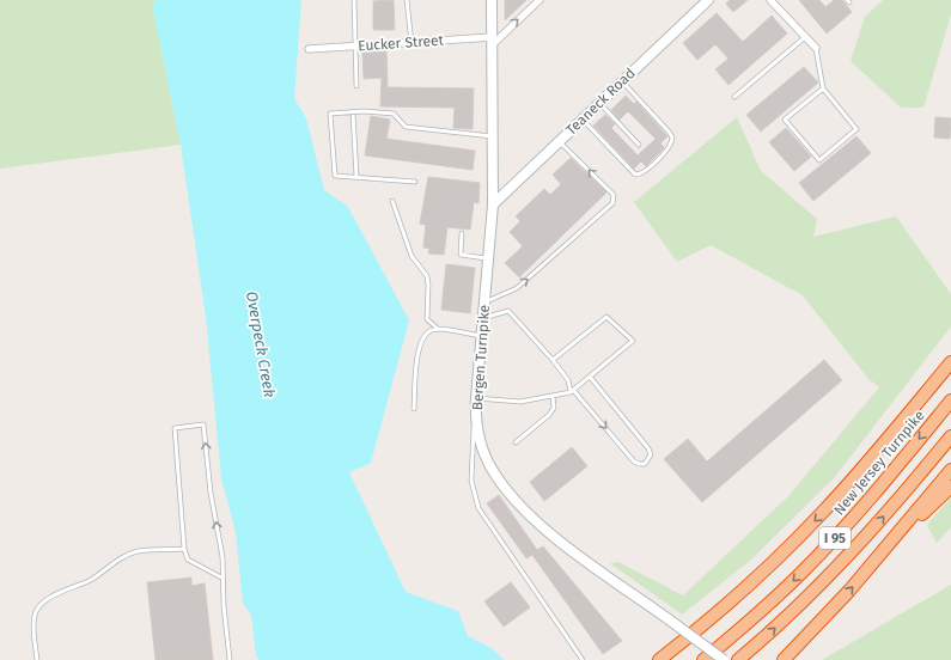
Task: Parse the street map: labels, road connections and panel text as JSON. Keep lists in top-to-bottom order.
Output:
{
  "streets": {
    "highway": ["New Jersey Turnpike", "I 95"],
    "main road": ["Teaneck Road", "Bergen Turnpike"],
    "street": ["Eucker Street"]
  },
  "crossings": [
    ["Eucker Street", "Bergen Turnpike"],
    ["Teaneck Road", "Bergen Turnpike"]
  ],
  "water": ["Overpeck Creek"]
}
